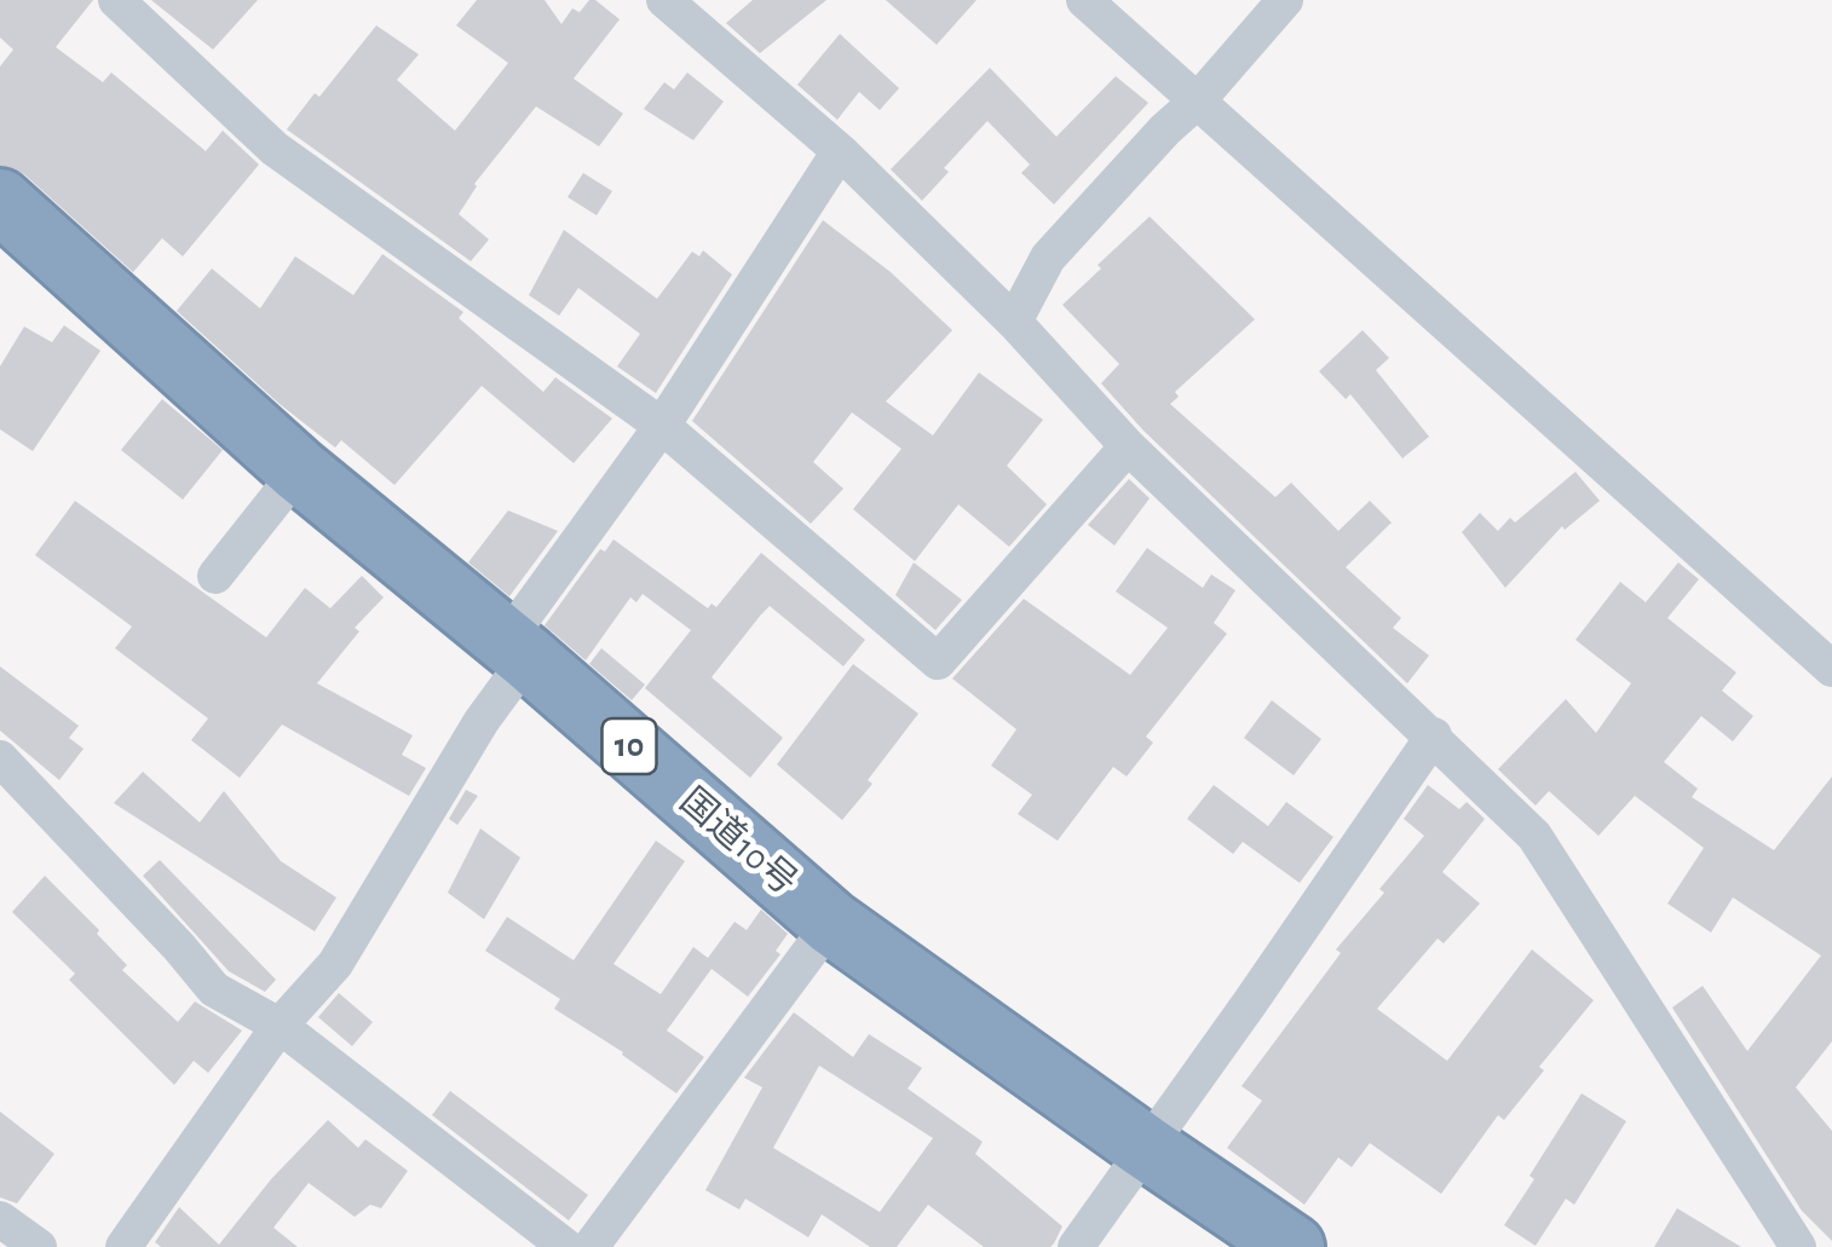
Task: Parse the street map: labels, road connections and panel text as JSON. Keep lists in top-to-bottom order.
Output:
{
  "streets": {
    "highway": ["10", "国道10号"]
  }
}
